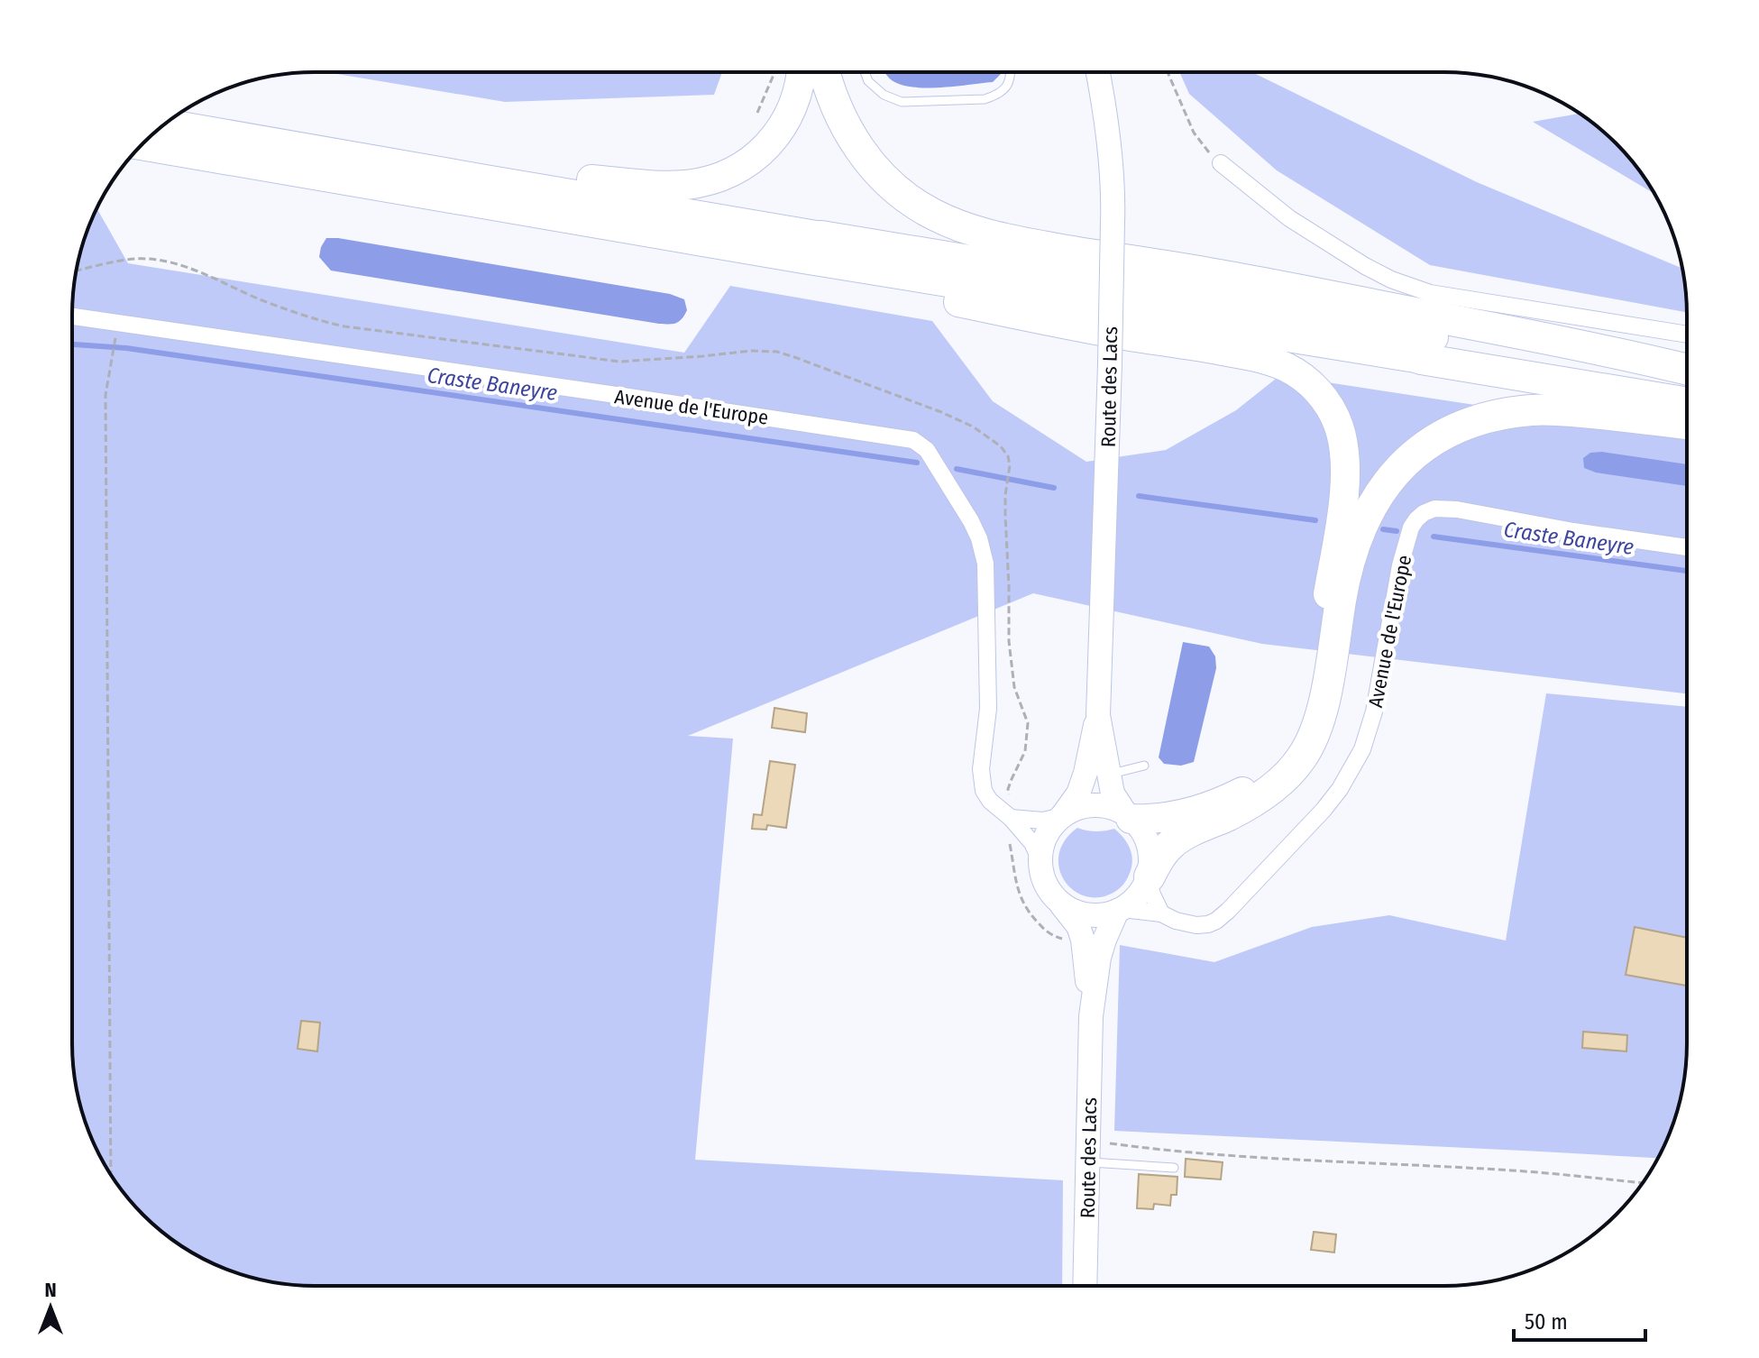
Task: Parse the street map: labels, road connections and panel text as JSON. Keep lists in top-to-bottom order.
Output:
{
  "streets": {
    "main road": ["Route des Lacs"],
    "street": ["Avenue de l'Europe"]
  },
  "crossings": [
    ["Route des Lacs", "Avenue de l'Europe"]
  ],
  "water": ["Craste Baneyre"],
  "scale_bar": "50 m",
  "north": "top"
}
